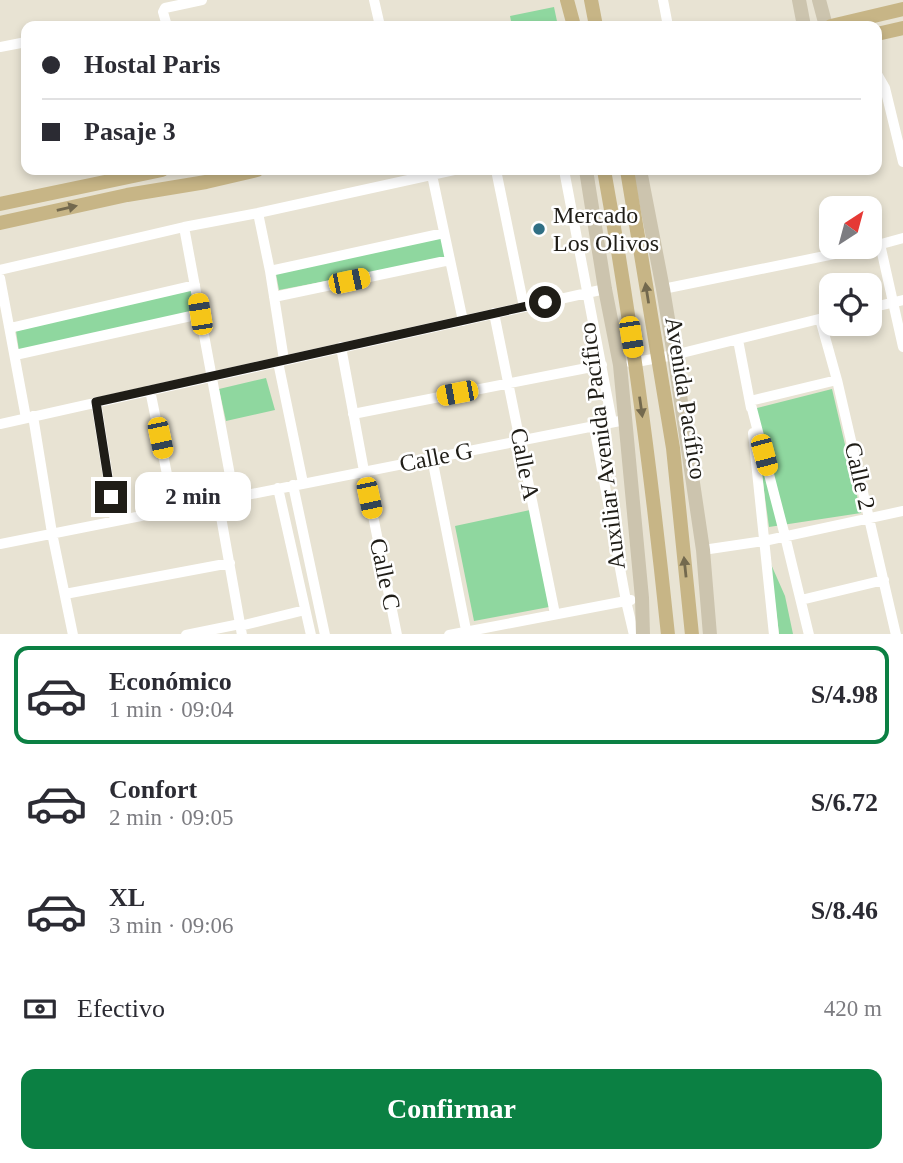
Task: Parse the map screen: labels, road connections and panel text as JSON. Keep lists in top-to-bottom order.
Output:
{
  "streets": {
    "main road": ["Avenida Pacífico", "Auxiliar Avenida Pacífico"],
    "street": [
      "Calle G",
      "Calle A",
      "Calle 2",
      "Calle C"
    ]
  },
  "crossings": [
    ["Auxiliar Avenida Pacífico", "Calle G"],
    ["Calle G", "Calle A"],
    ["Calle G", "Calle C"]
  ],
  "places": ["Mercado Los Olivos"],
  "north": "top right",
  "page": {
    "banner": ["Hostal Paris", "Pasaje 3"],
    "bubble": "2 min",
    "list": [
      {
        "name": "Económico",
        "note": "1 min · 09:04",
        "value": "S/4.98"
      },
      {
        "name": "Confort",
        "note": "2 min · 09:05",
        "value": "S/6.72"
      },
      {
        "name": "XL",
        "note": "3 min · 09:06",
        "value": "S/8.46"
      }
    ],
    "pay": ["Efectivo", "420 m"],
    "buttons": "Confirmar"
  }
}
